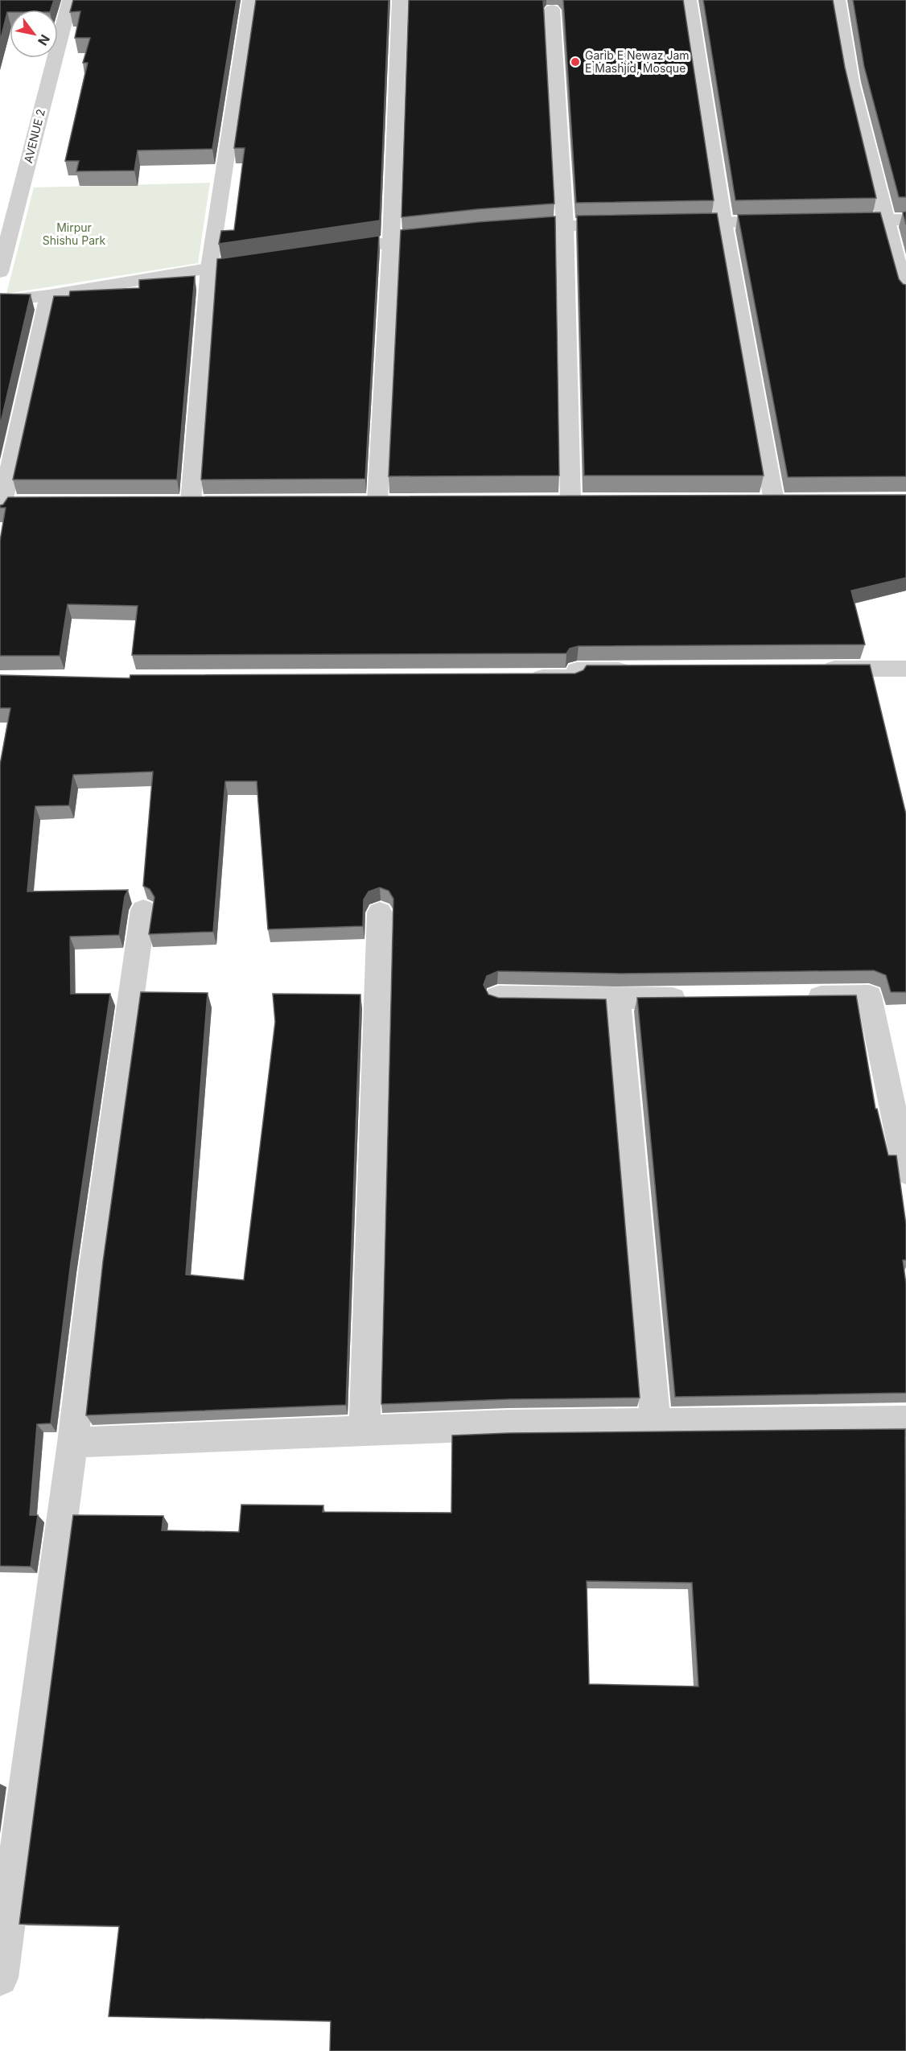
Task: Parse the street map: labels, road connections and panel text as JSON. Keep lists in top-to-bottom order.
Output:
{
  "streets": {
    "street": ["AVENUE 2"]
  },
  "parks": ["Mirpur Shishu Park"],
  "places": ["Garib E Newaz Jam E Mashjid, Mosque"],
  "north": "bottom right"
}
